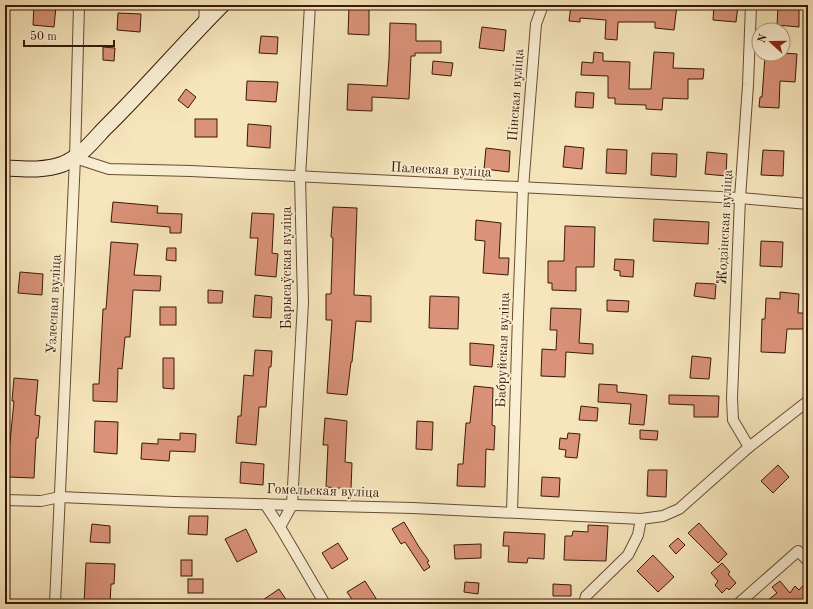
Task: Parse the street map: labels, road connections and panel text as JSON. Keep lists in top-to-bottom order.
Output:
{
  "streets": {
    "street": [
      "Пінская вуліца",
      "Палеская вуліца",
      "Жодзінская вуліца",
      "Барысаўская вуліца",
      "Узлесная вуліца",
      "Бабруйская вуліца",
      "Гомельская вуліца"
    ]
  },
  "crossings": [
    ["Пінская вуліца", "Палеская вуліца"],
    ["Пінская вуліца", "Бабруйская вуліца"],
    ["Палеская вуліца", "Жодзінская вуліца"],
    ["Палеская вуліца", "Барысаўская вуліца"],
    ["Палеская вуліца", "Узлесная вуліца"],
    ["Палеская вуліца", "Бабруйская вуліца"],
    ["Жодзінская вуліца", "Гомельская вуліца"],
    ["Барысаўская вуліца", "Гомельская вуліца"],
    ["Узлесная вуліца", "Гомельская вуліца"],
    ["Бабруйская вуліца", "Гомельская вуліца"]
  ],
  "scale_bar": "50 m",
  "north": "left"
}
